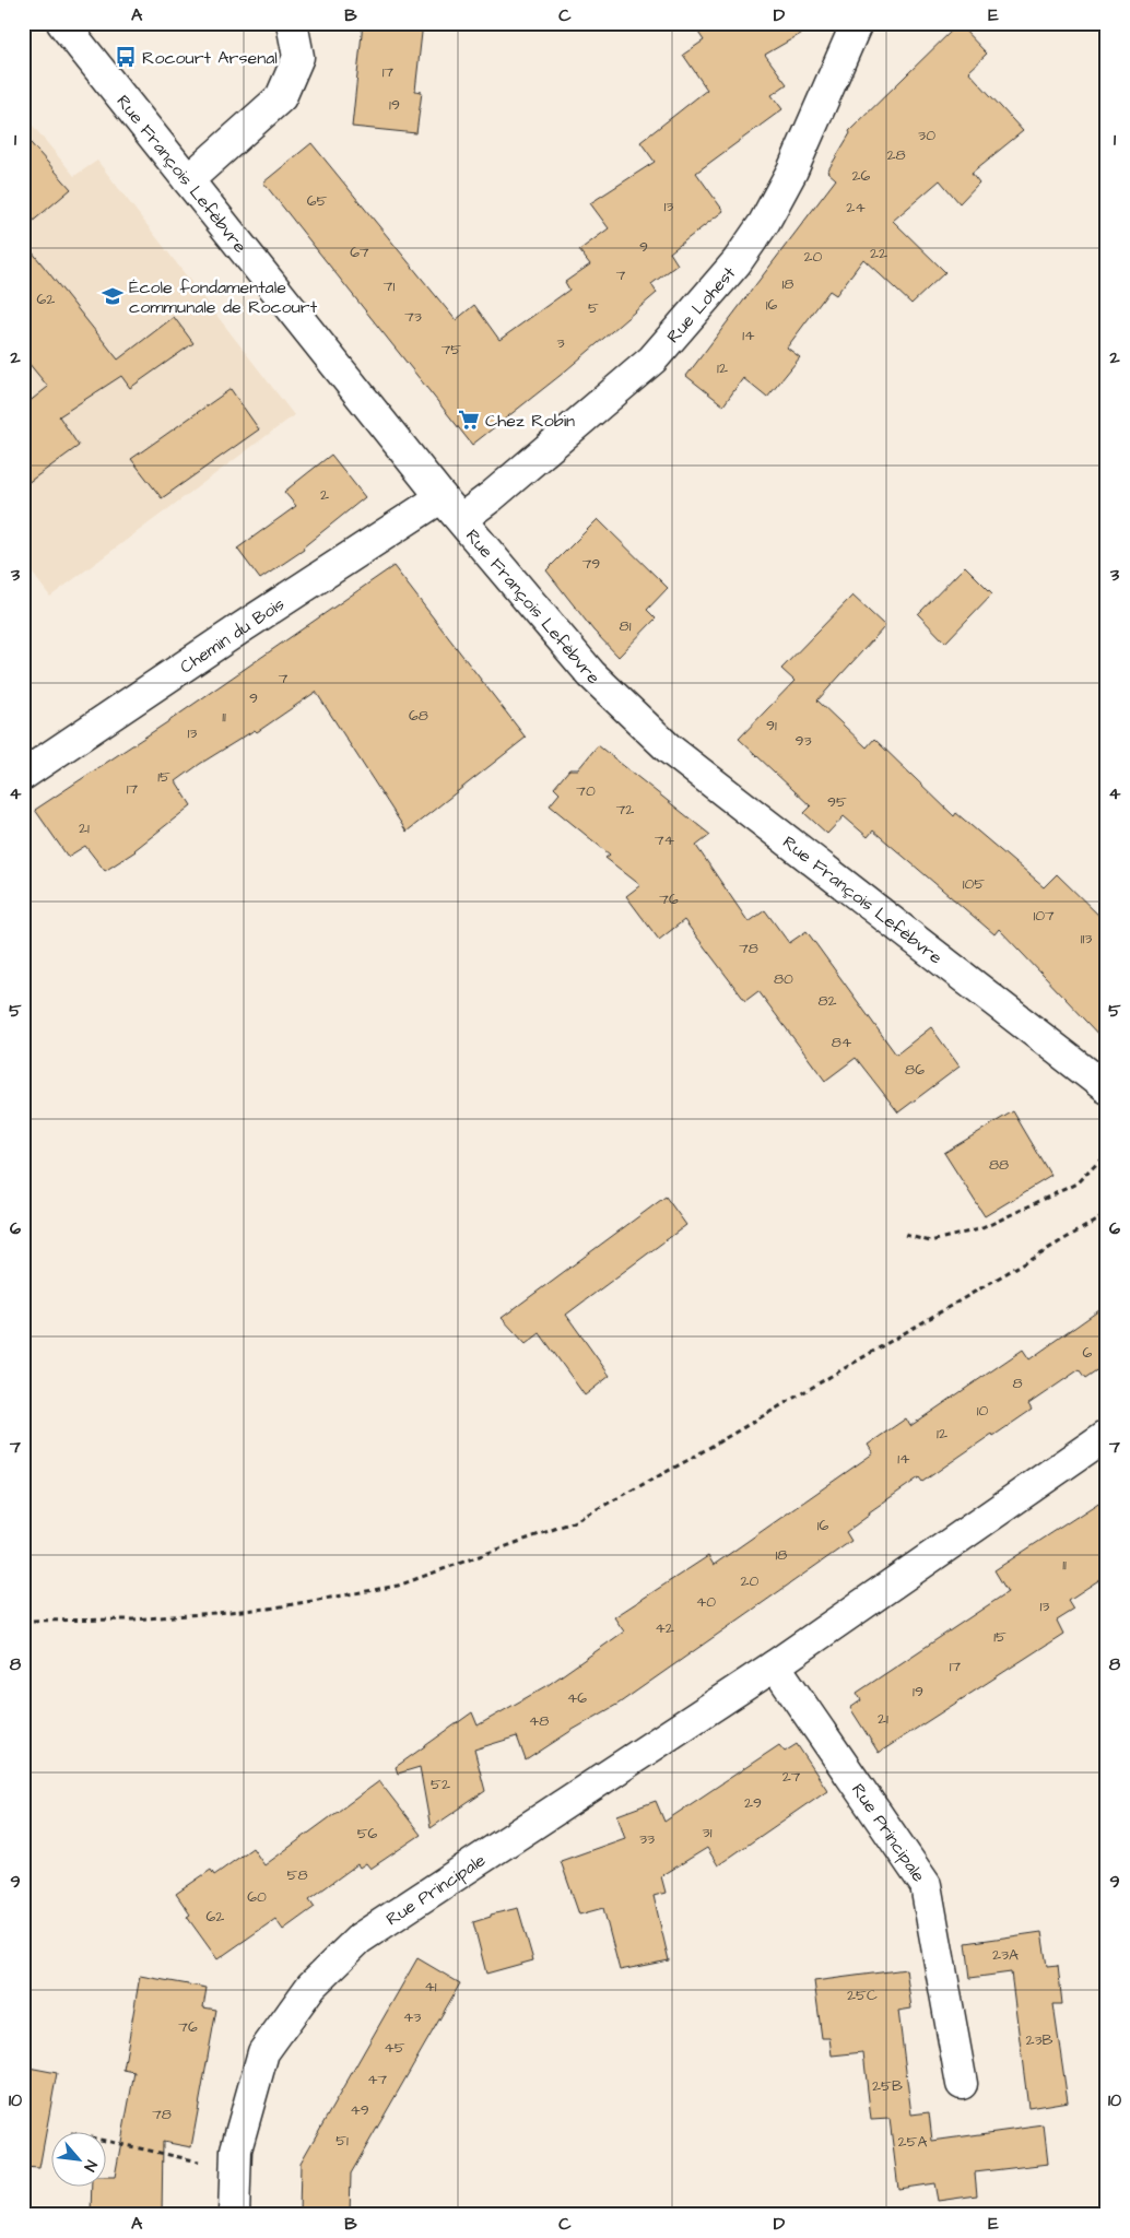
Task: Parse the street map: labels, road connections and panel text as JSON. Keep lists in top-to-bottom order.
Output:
{
  "streets": {
    "street": [
      "Rue François Lefèbvre",
      "Rue Lohest",
      "Chemin du Bois",
      "Rue Principale"
    ]
  },
  "crossings": [
    ["Rue François Lefèbvre", "Rue Lohest"],
    ["Rue François Lefèbvre", "Chemin du Bois"]
  ],
  "places": {
    "bus stop": ["Rocourt Arsenal"],
    "school or university": ["École fondamentale communale de Rocourt"],
    "supermarket": ["Chez Robin"]
  },
  "house_numbers": [
    "17",
    "19",
    "30",
    "28",
    "26",
    "65",
    "13",
    "24",
    "9",
    "67",
    "22",
    "20",
    "7",
    "18",
    "71",
    "62",
    "16",
    "5",
    "73",
    "14",
    "3",
    "75",
    "12",
    "2",
    "79",
    "81",
    "7",
    "9",
    "68",
    "11",
    "91",
    "13",
    "93",
    "15",
    "17",
    "70",
    "95",
    "72",
    "21",
    "74",
    "105",
    "76",
    "107",
    "113",
    "78",
    "80",
    "82",
    "84",
    "86",
    "88",
    "6",
    "8",
    "10",
    "12",
    "14",
    "16",
    "18",
    "11",
    "20",
    "40",
    "13",
    "42",
    "15",
    "17",
    "19",
    "46",
    "21",
    "48",
    "27",
    "52",
    "29",
    "31",
    "56",
    "33",
    "58",
    "60",
    "62",
    "23A",
    "41",
    "25C",
    "43",
    "76",
    "23B",
    "45",
    "47",
    "25B",
    "49",
    "78",
    "51",
    "25A"
  ],
  "north": "bottom right",
  "grid": {
    "columns": [
      "A",
      "B",
      "C",
      "D",
      "E"
    ],
    "rows": [
      "1",
      "2",
      "3",
      "4",
      "5",
      "6",
      "7",
      "8",
      "9",
      "10"
    ]
  }
}
